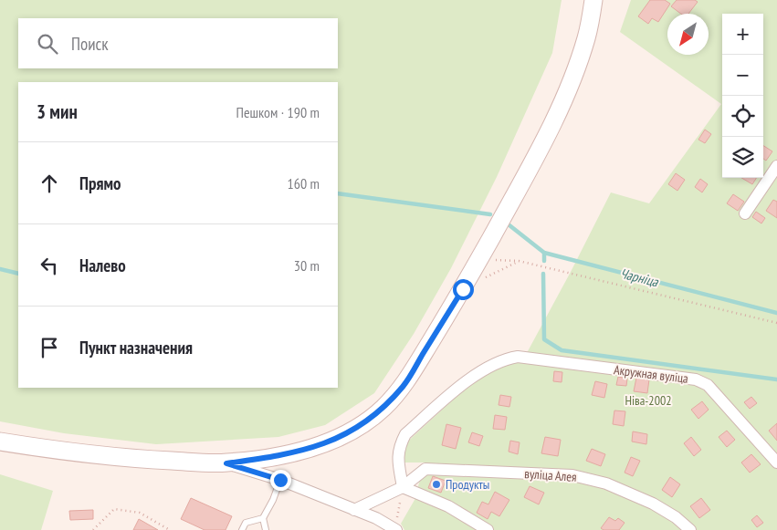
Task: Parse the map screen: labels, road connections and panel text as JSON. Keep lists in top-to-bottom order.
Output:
{
  "streets": {
    "street": ["Акружная вуліца", "вуліца Алея"]
  },
  "crossings": [
    ["Акружная вуліца", "вуліца Алея"]
  ],
  "water": ["Чарніца"],
  "parks": ["Ніва-2002"],
  "places": ["Продукты"],
  "north": "bottom left",
  "page": {
    "map_buttons": ["+", "−"],
    "search": "Поиск",
    "heading": ["3 мин", "Пешком · 190 m"],
    "list": [
      ["Прямо", "160 m"],
      ["Налево", "30 m"],
      "Пункт назначения"
    ]
  }
}
